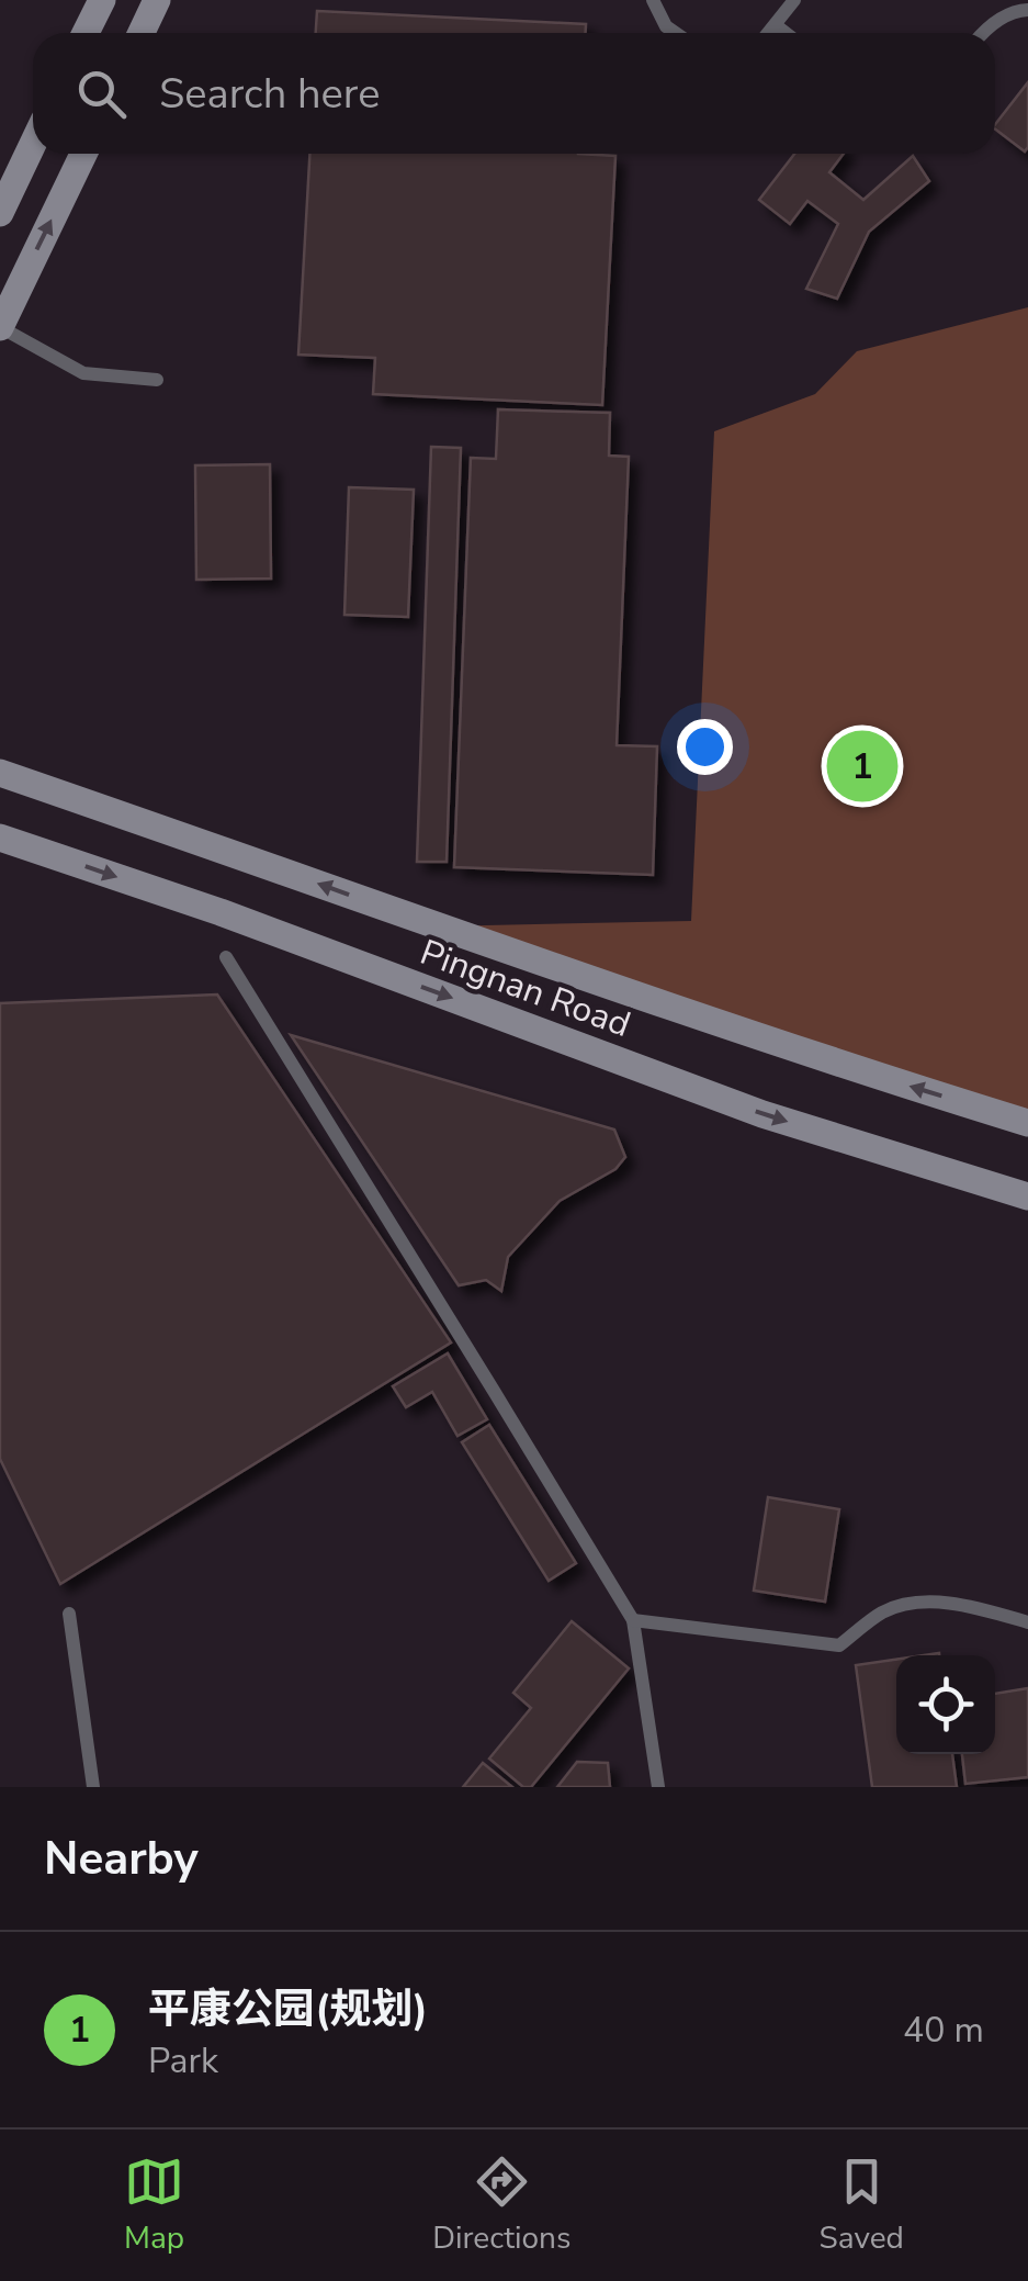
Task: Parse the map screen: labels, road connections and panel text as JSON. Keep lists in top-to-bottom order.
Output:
{
  "streets": {
    "main road": ["Pingnan Road"]
  },
  "page": {
    "search": "Search here",
    "pins": "1",
    "heading": "Nearby",
    "list": [
      {
        "mark": "1",
        "name": "平康公园(规划)",
        "note": "Park",
        "value": "40 m"
      }
    ],
    "nav": ["Map", "Directions", "Saved"]
  }
}
